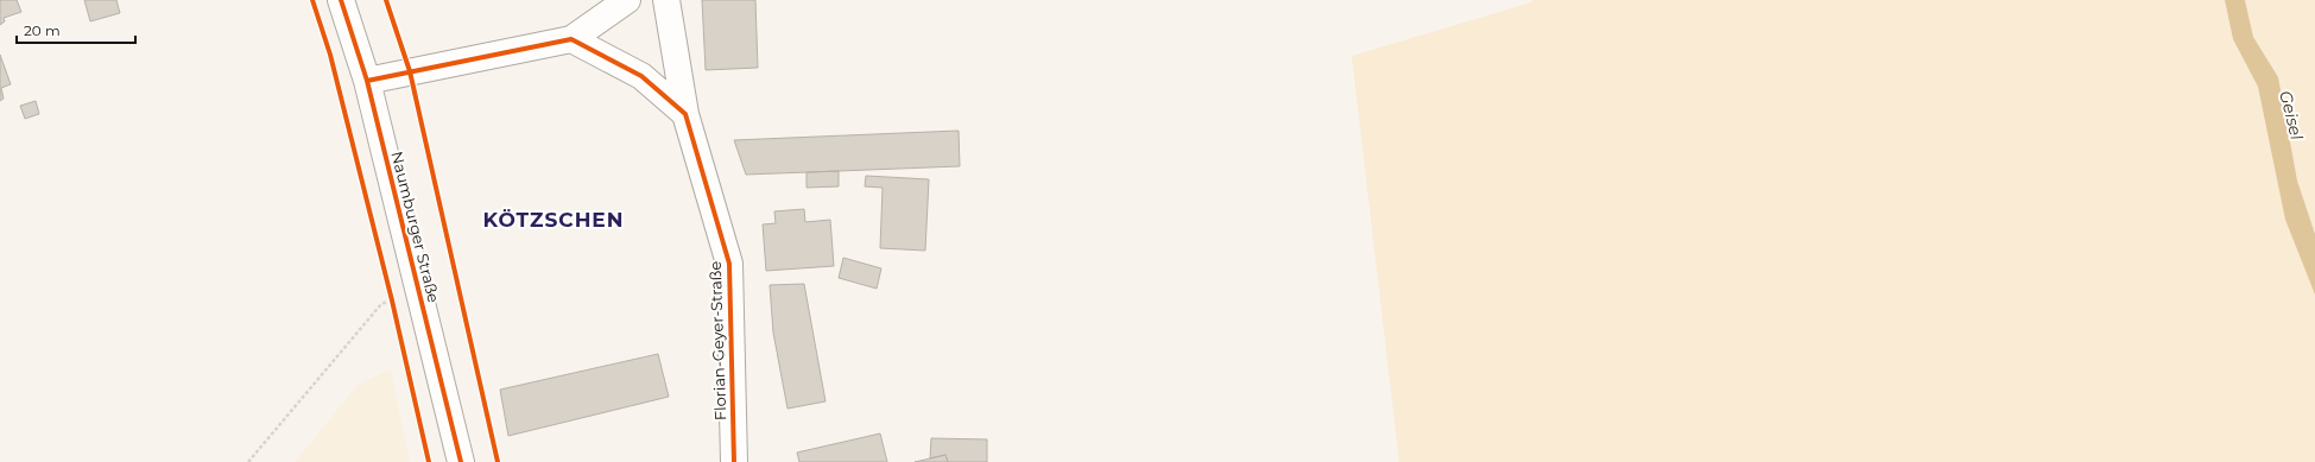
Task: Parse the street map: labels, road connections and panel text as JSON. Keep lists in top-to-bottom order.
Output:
{
  "streets": {
    "street": ["Naumburger Straße", "Florian-Geyer-Straße"]
  },
  "districts": ["KÖTZSCHEN"],
  "water": ["Geisel"],
  "scale_bar": "20 m"
}
